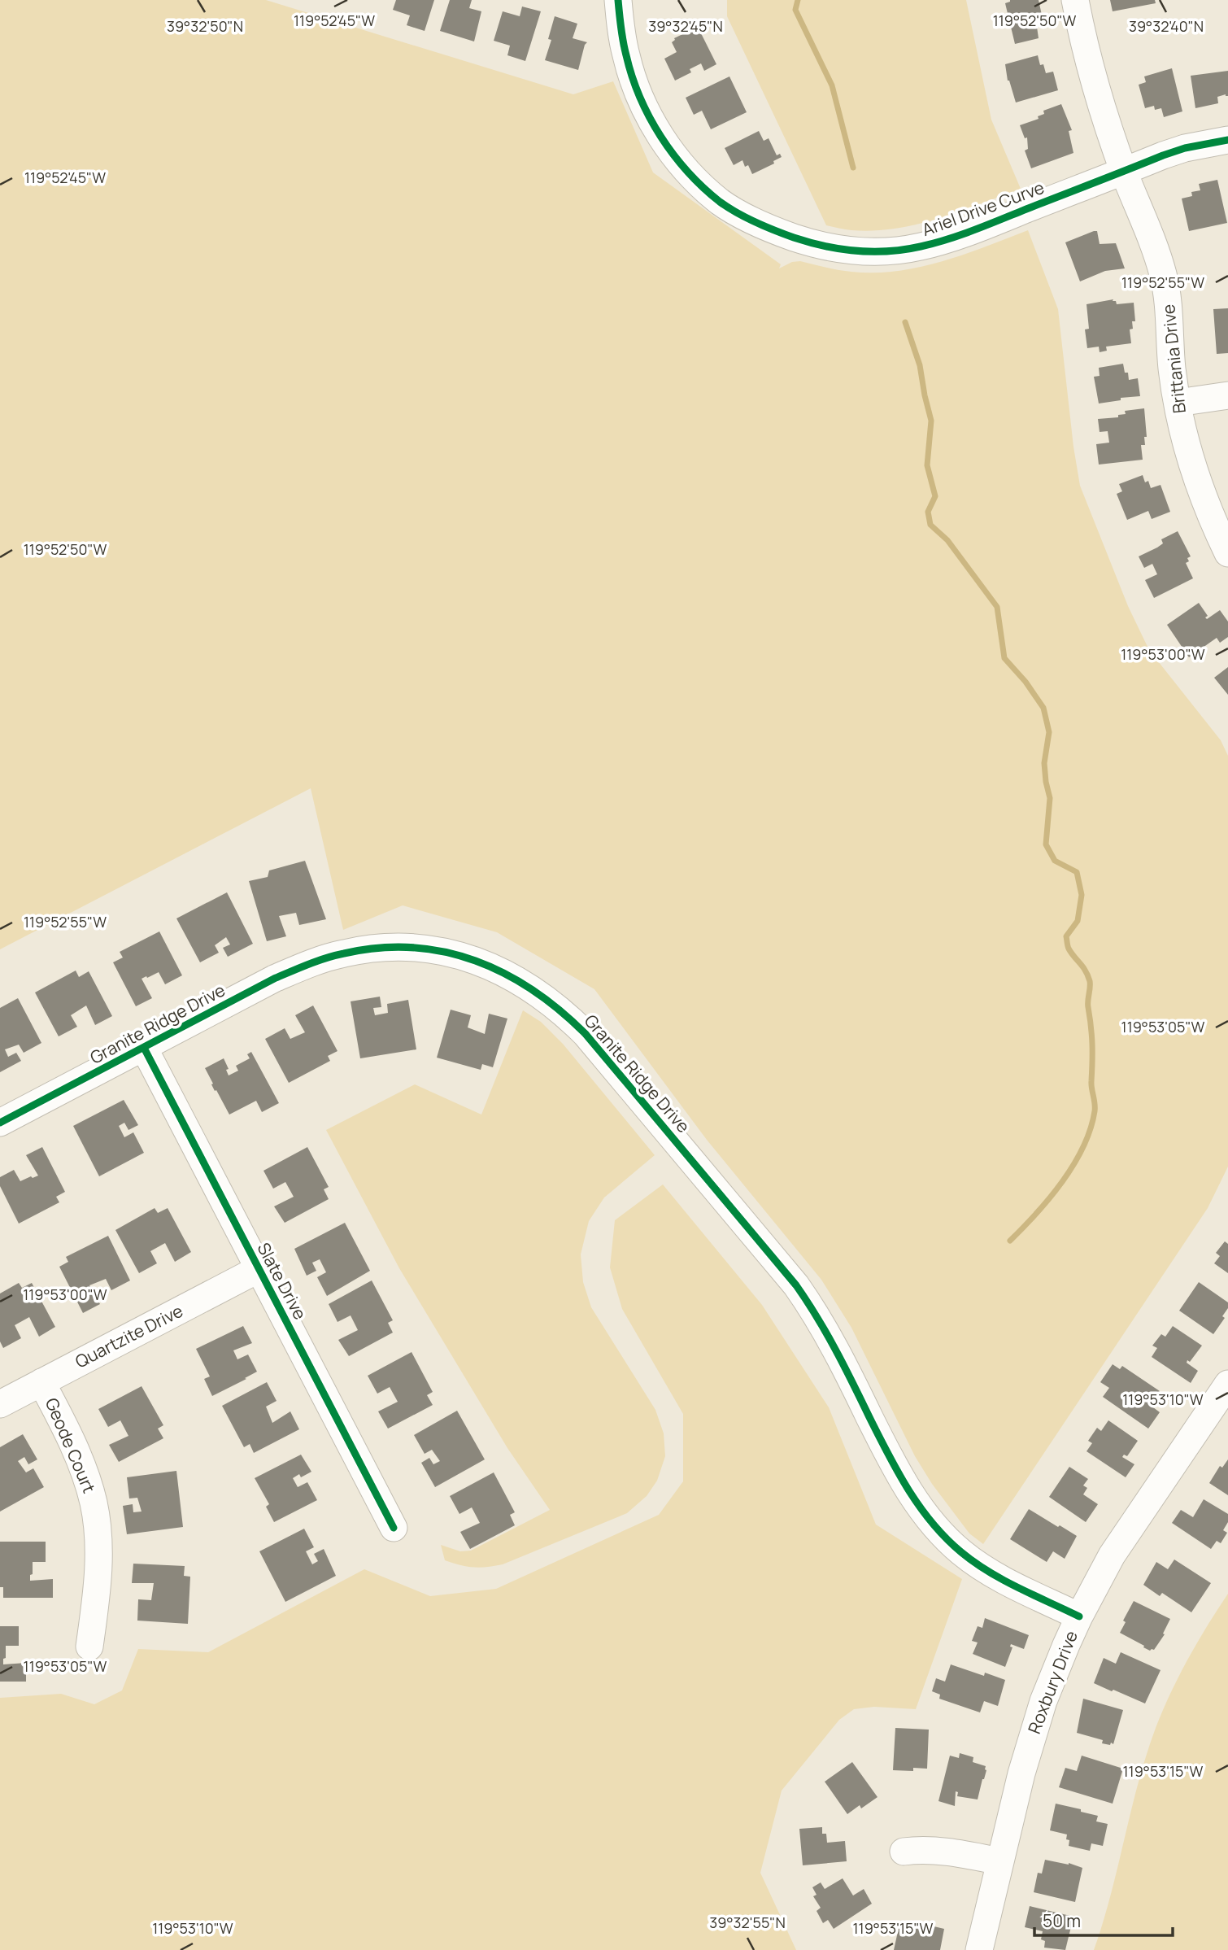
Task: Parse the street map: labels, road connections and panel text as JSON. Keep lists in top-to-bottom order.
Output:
{
  "streets": {
    "street": [
      "Ariel Drive Curve",
      "Brittania Drive",
      "Granite Ridge Drive",
      "Slate Drive",
      "Quartzite Drive",
      "Geode Court",
      "Roxbury Drive"
    ]
  },
  "crossings": [
    ["Ariel Drive Curve", "Brittania Drive"],
    ["Granite Ridge Drive", "Slate Drive"],
    ["Granite Ridge Drive", "Roxbury Drive"],
    ["Slate Drive", "Quartzite Drive"],
    ["Quartzite Drive", "Geode Court"]
  ],
  "scale_bar": "50 m",
  "coordinates": [
    "119°52'45\"W",
    "119°52'50\"W",
    "39°32'50\"N",
    "39°32'45\"N",
    "39°32'40\"N",
    "119°52'55\"W",
    "119°53'00\"W",
    "119°53'05\"W",
    "119°53'10\"W",
    "119°53'15\"W",
    "39°32'55\"N"
  ]
}
